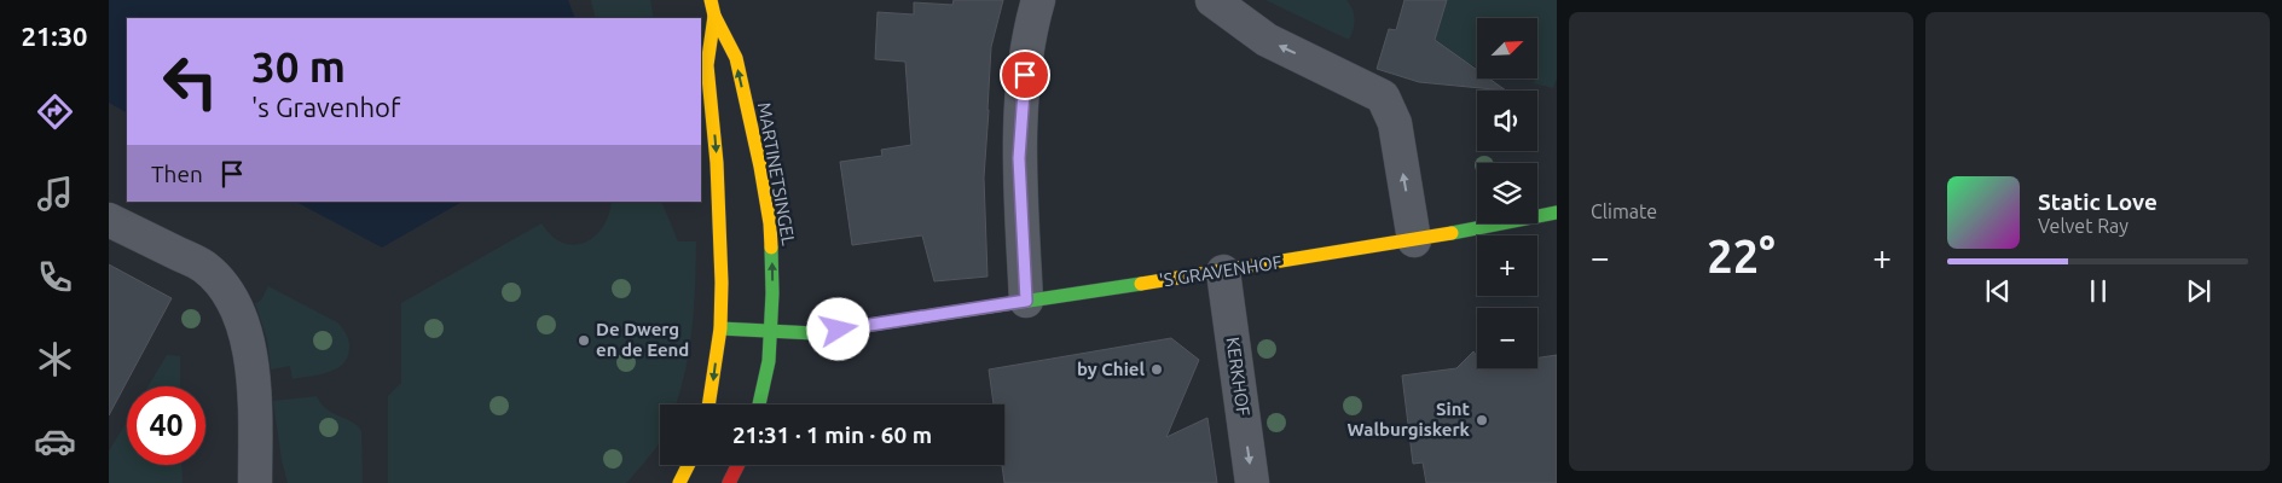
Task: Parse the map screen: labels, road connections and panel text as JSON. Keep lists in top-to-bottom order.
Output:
{
  "streets": {
    "street": ["MARTINETSINGEL", "'S GRAVENHOF", "KERKHOF"]
  },
  "crossings": [
    ["MARTINETSINGEL", "'S GRAVENHOF"],
    ["'S GRAVENHOF", "KERKHOF"]
  ],
  "one_way": ["KERKHOF"],
  "places": ["De Dwerg en de Eend", "by Chiel", "Sint Walburgiskerk"],
  "north": "top right",
  "page": {
    "tabs": "21:30",
    "tile": "Climate",
    "map_buttons": ["+", "−"],
    "turn": ["30 m", "'s Gravenhof"],
    "then": "Then",
    "song": ["Static Love", "Velvet Ray"],
    "heat": ["−", "22°", "+"],
    "limit": "40",
    "trip": "21:31 · 1 min · 60 m"
  }
}
